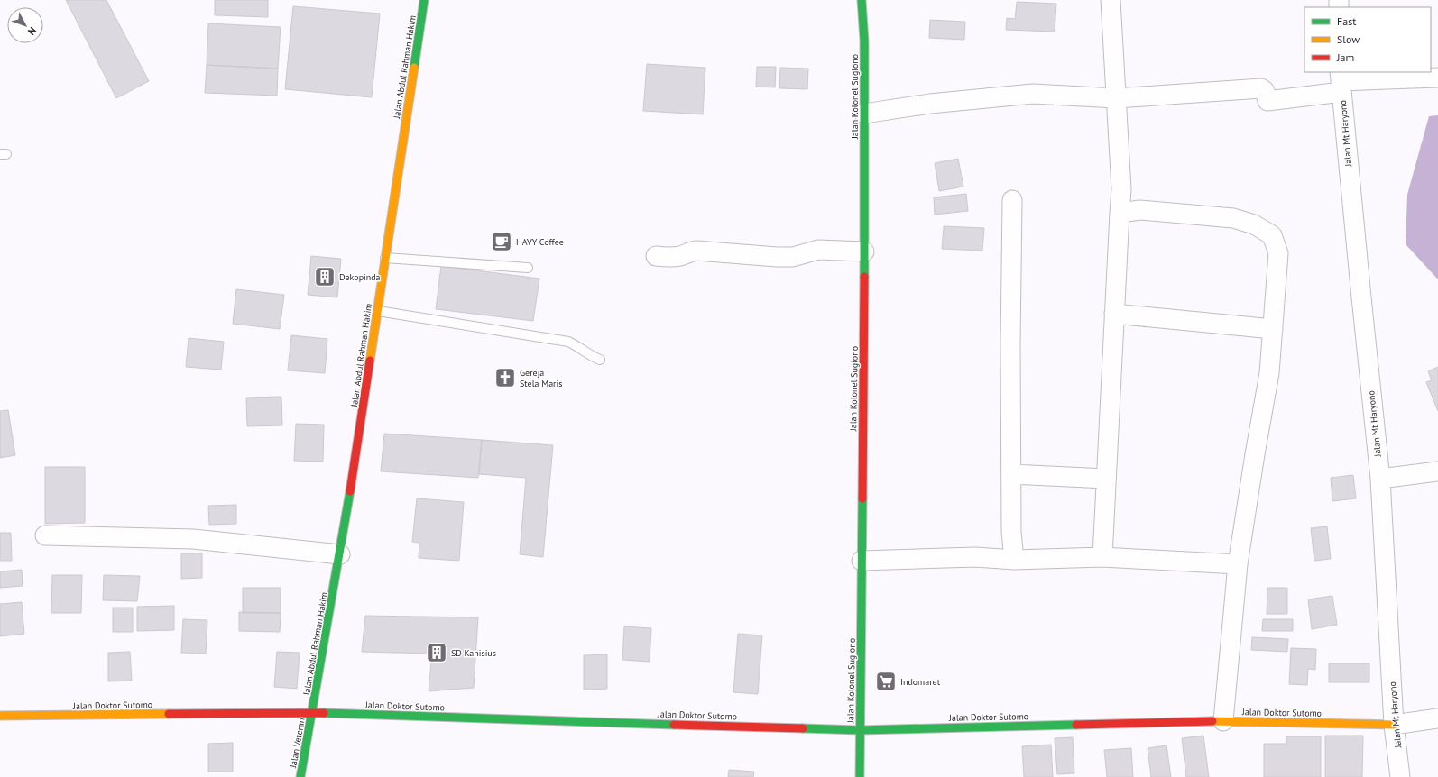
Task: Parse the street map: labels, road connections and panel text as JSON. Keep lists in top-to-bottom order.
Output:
{
  "streets": {
    "street": [
      "Jalan Abdul Rahman Hakim",
      "Jalan Kolonel Sugiono",
      "Jalan Mt Haryono",
      "Jalan Doktor Sutomo",
      "Jalan Veteran"
    ]
  },
  "crossings": [
    ["Jalan Abdul Rahman Hakim", "Jalan Doktor Sutomo"],
    ["Jalan Abdul Rahman Hakim", "Jalan Veteran"],
    ["Jalan Kolonel Sugiono", "Jalan Doktor Sutomo"],
    ["Jalan Mt Haryono", "Jalan Doktor Sutomo"],
    ["Jalan Doktor Sutomo", "Jalan Veteran"]
  ],
  "places": {
    "cafe": ["HAVY Coffee"],
    "building": ["Dekopinda", "SD Kanisius"],
    "church": ["Gereja Stela Maris"],
    "supermarket": ["Indomaret"]
  },
  "legend": ["Fast", "Slow", "Jam"],
  "north": "bottom right"
}
